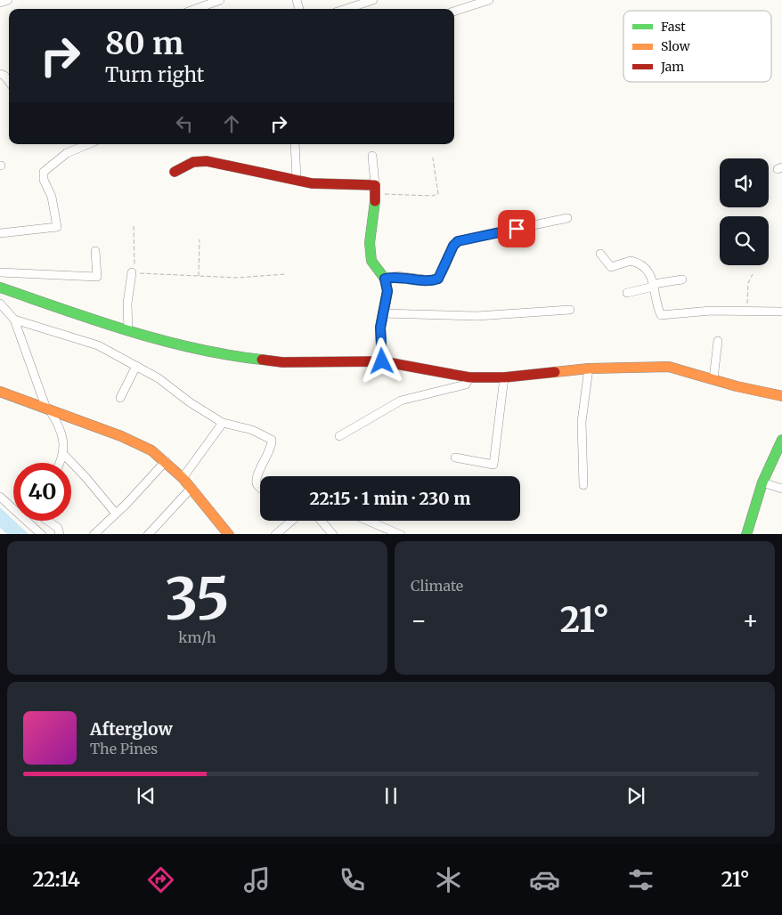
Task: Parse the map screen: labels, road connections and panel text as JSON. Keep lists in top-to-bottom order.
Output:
{
  "legend": ["Fast", "Slow", "Jam"],
  "page": {
    "turn": ["80 m", "Turn right"],
    "limit": "40",
    "trip": "22:15 · 1 min · 230 m",
    "tile": [
      ["35", "km/h"],
      "Climate"
    ],
    "heat": ["−", "21°", "+"],
    "song": ["Afterglow", "The Pines"],
    "tabs": ["22:14", "21°"]
  }
}
